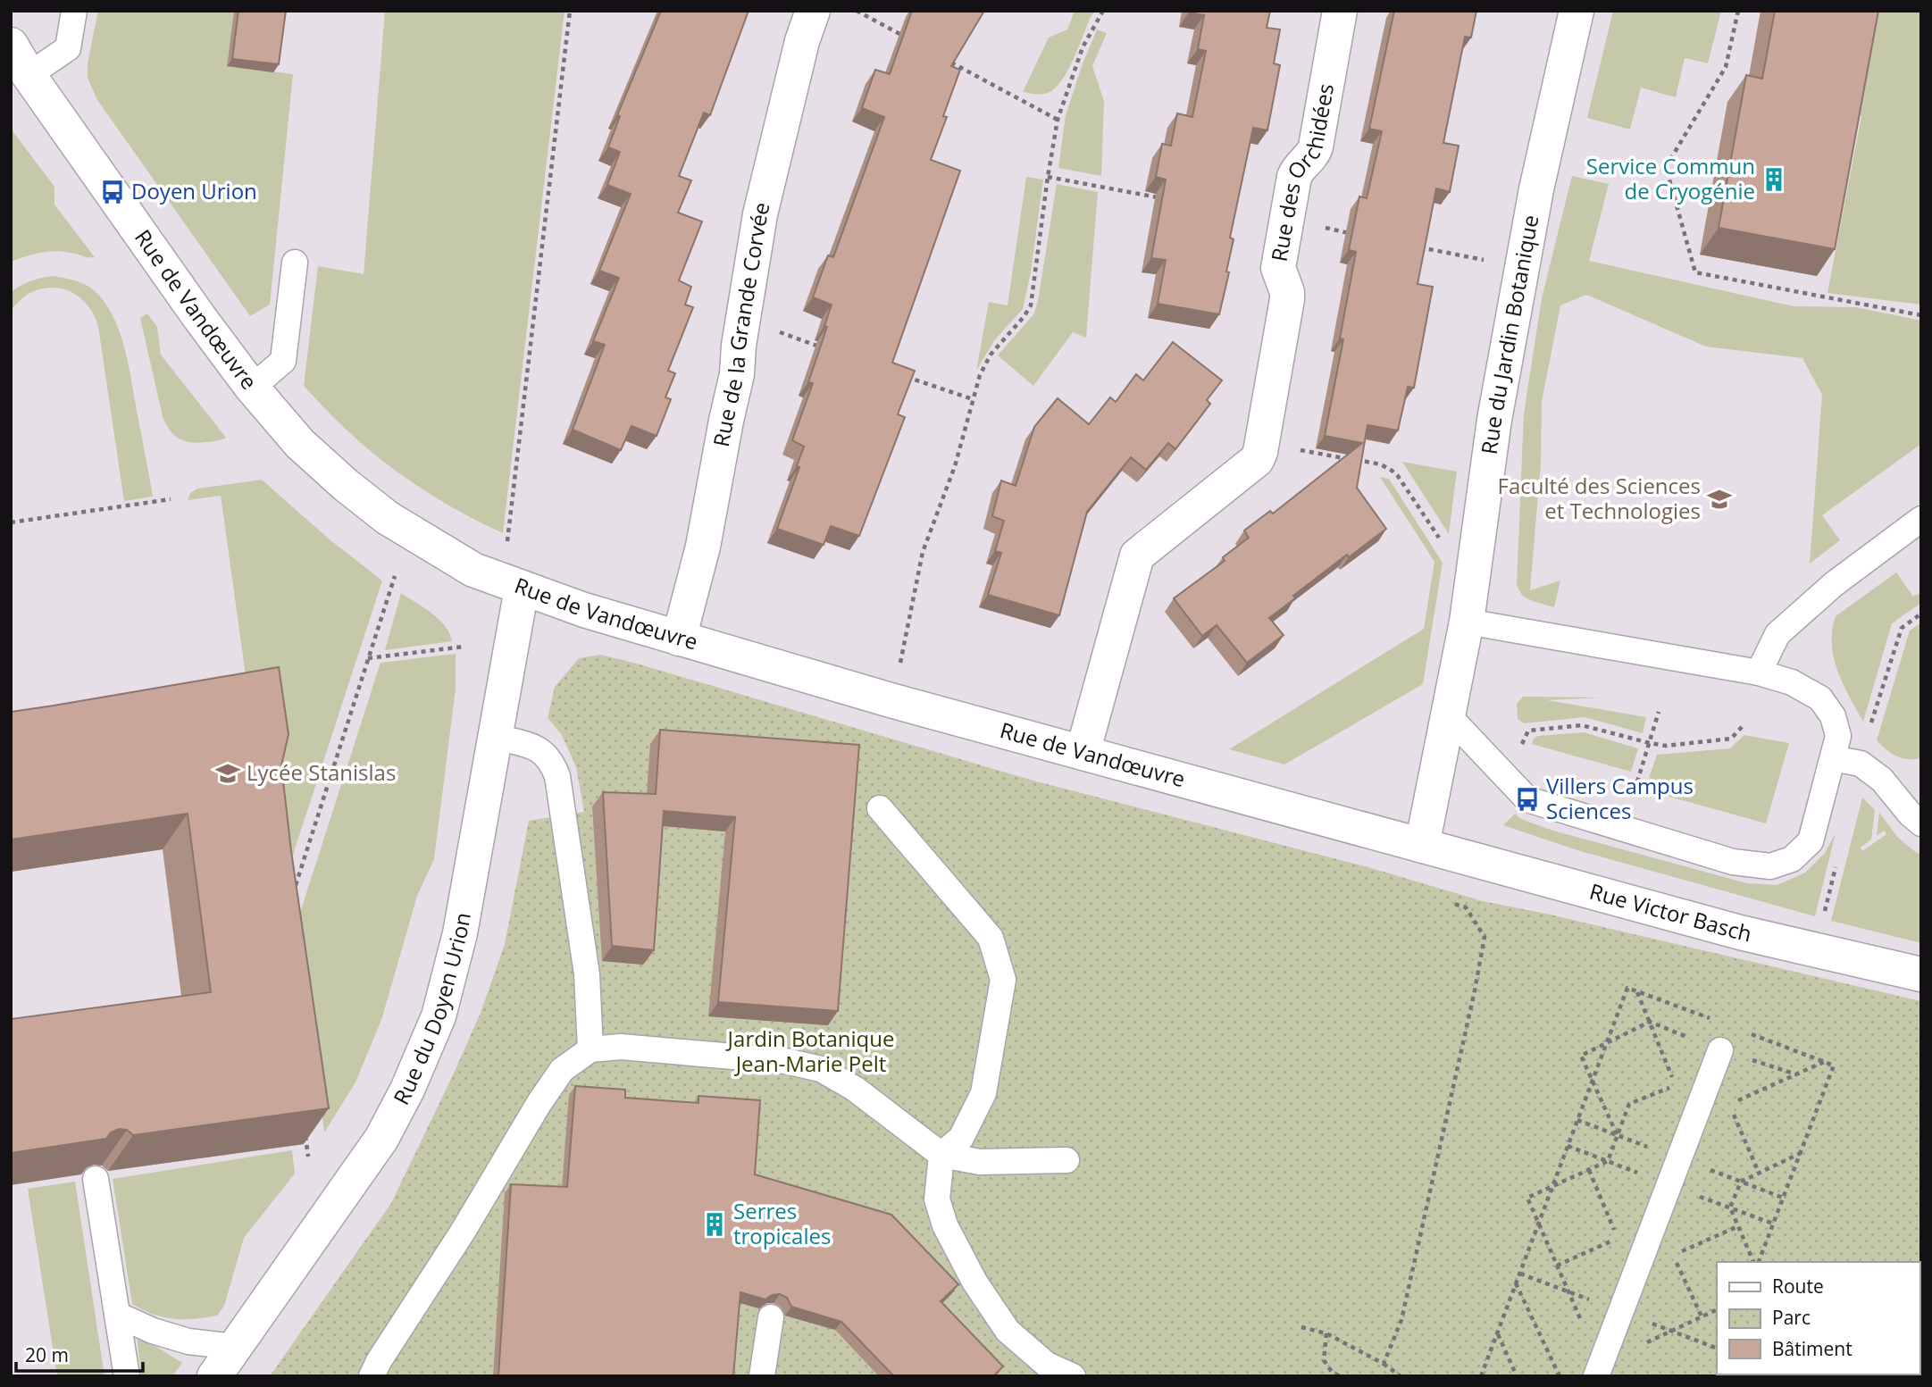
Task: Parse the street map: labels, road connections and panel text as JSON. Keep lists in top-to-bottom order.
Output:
{
  "streets": {
    "street": [
      "Rue des Orchidées",
      "Rue de Vandœuvre",
      "Rue de la Grande Corvée",
      "Rue du Jardin Botanique",
      "Rue Victor Basch",
      "Rue du Doyen Urion"
    ]
  },
  "crossings": [
    ["Rue des Orchidées", "Rue de Vandœuvre"],
    ["Rue de Vandœuvre", "Rue de la Grande Corvée"],
    ["Rue de Vandœuvre", "Rue du Jardin Botanique"],
    ["Rue de Vandœuvre", "Rue Victor Basch"],
    ["Rue de Vandœuvre", "Rue du Doyen Urion"],
    ["Rue du Jardin Botanique", "Rue Victor Basch"]
  ],
  "parks": ["Jardin Botanique Jean-Marie Pelt"],
  "places": {
    "building": ["Service Commun de Cryogénie", "Serres tropicales"],
    "bus stop": ["Doyen Urion", "Villers Campus Sciences"],
    "school or university": ["Faculté des Sciences et Technologies", "Lycée Stanislas"]
  },
  "legend": ["Route", "Parc", "Bâtiment"],
  "scale_bar": "20 m"
}
